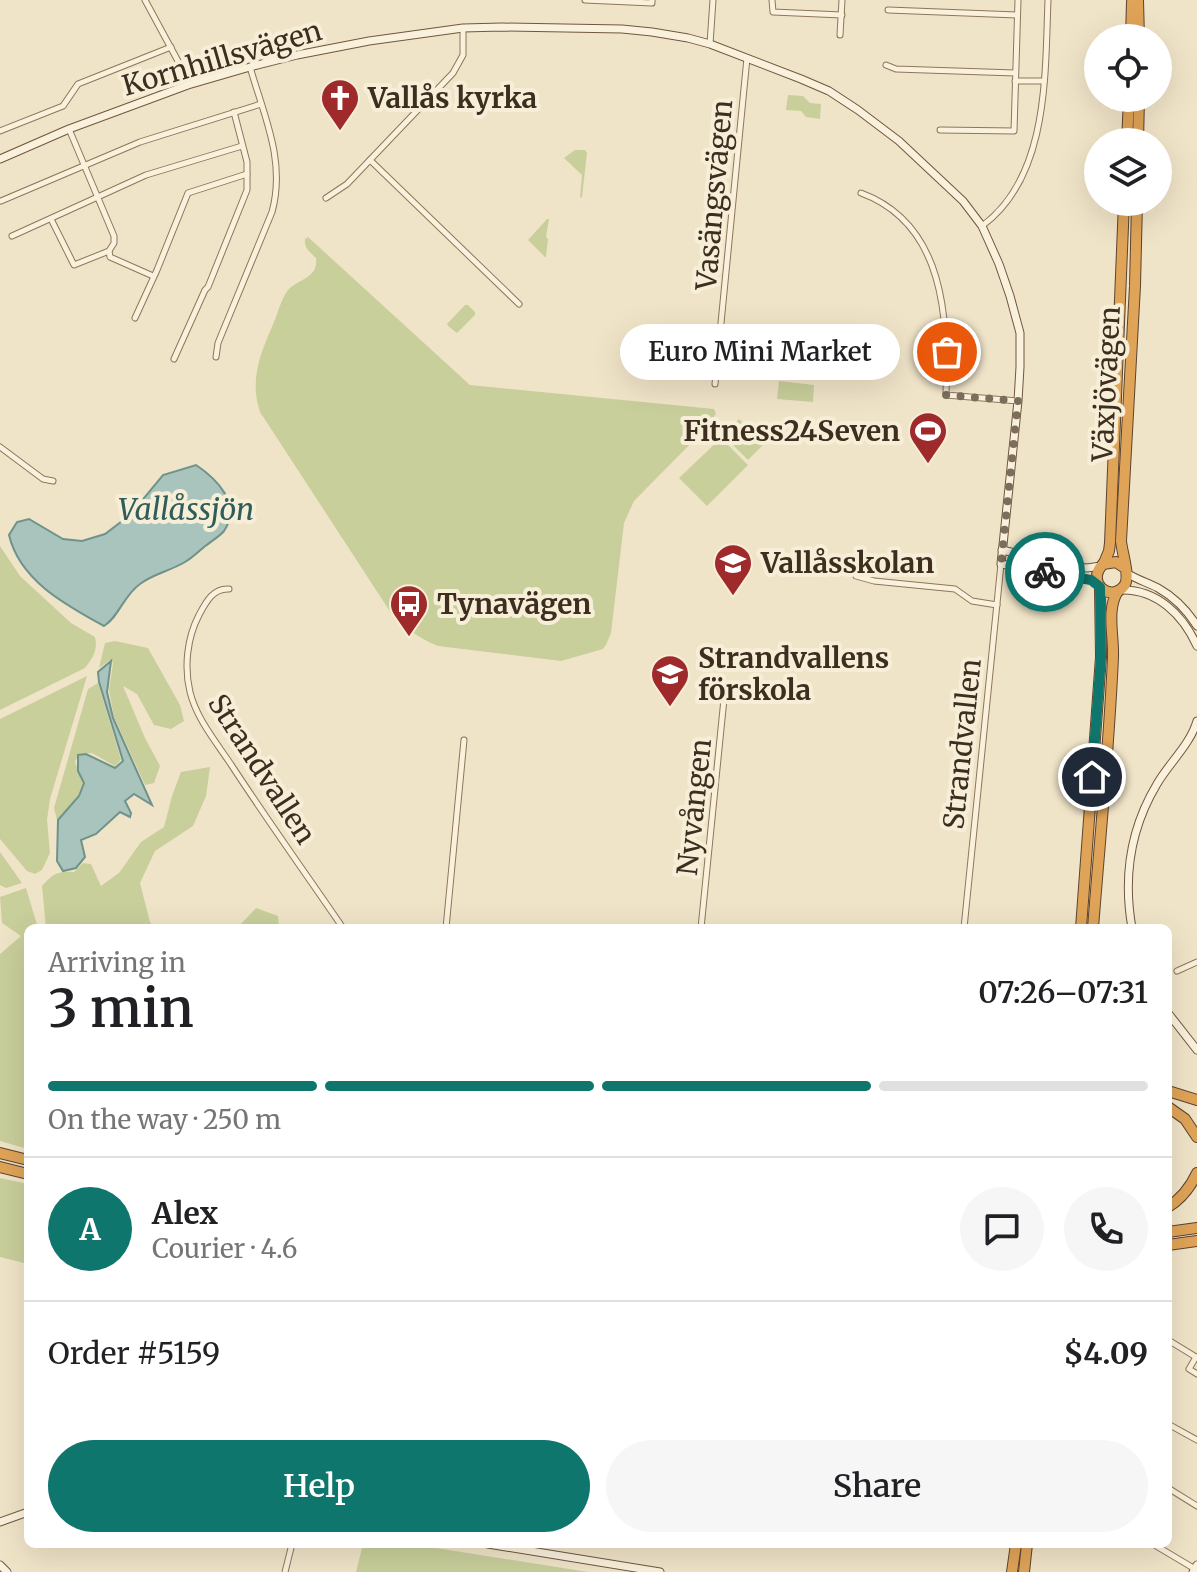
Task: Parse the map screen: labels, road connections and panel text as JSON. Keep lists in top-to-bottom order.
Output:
{
  "streets": {
    "highway": ["Växjövägen"],
    "street": [
      "Kornhillsvägen",
      "Vasängsvägen",
      "Strandvallen",
      "Nyvången"
    ]
  },
  "crossings": [
    ["Kornhillsvägen", "Vasängsvägen"],
    ["Kornhillsvägen", "Strandvallen"]
  ],
  "water": ["Vallåssjön"],
  "places": {
    "church": ["Vallås kyrka"],
    "other": ["Euro Mini Market"],
    "sports": ["Fitness24Seven"],
    "school or university": ["Vallåsskolan", "Strandvallens förskola"],
    "bus stop": ["Tynavägen"]
  },
  "page": {
    "bubble": "Euro Mini Market",
    "heading": ["3 min", "Arriving in", "07:26–07:31"],
    "panel": [
      "Alex",
      "Courier · 4.6",
      "Order #5159",
      "$4.09"
    ],
    "bar": "On the way · 250 m",
    "round": "A",
    "buttons": ["Help", "Share"]
  }
}
